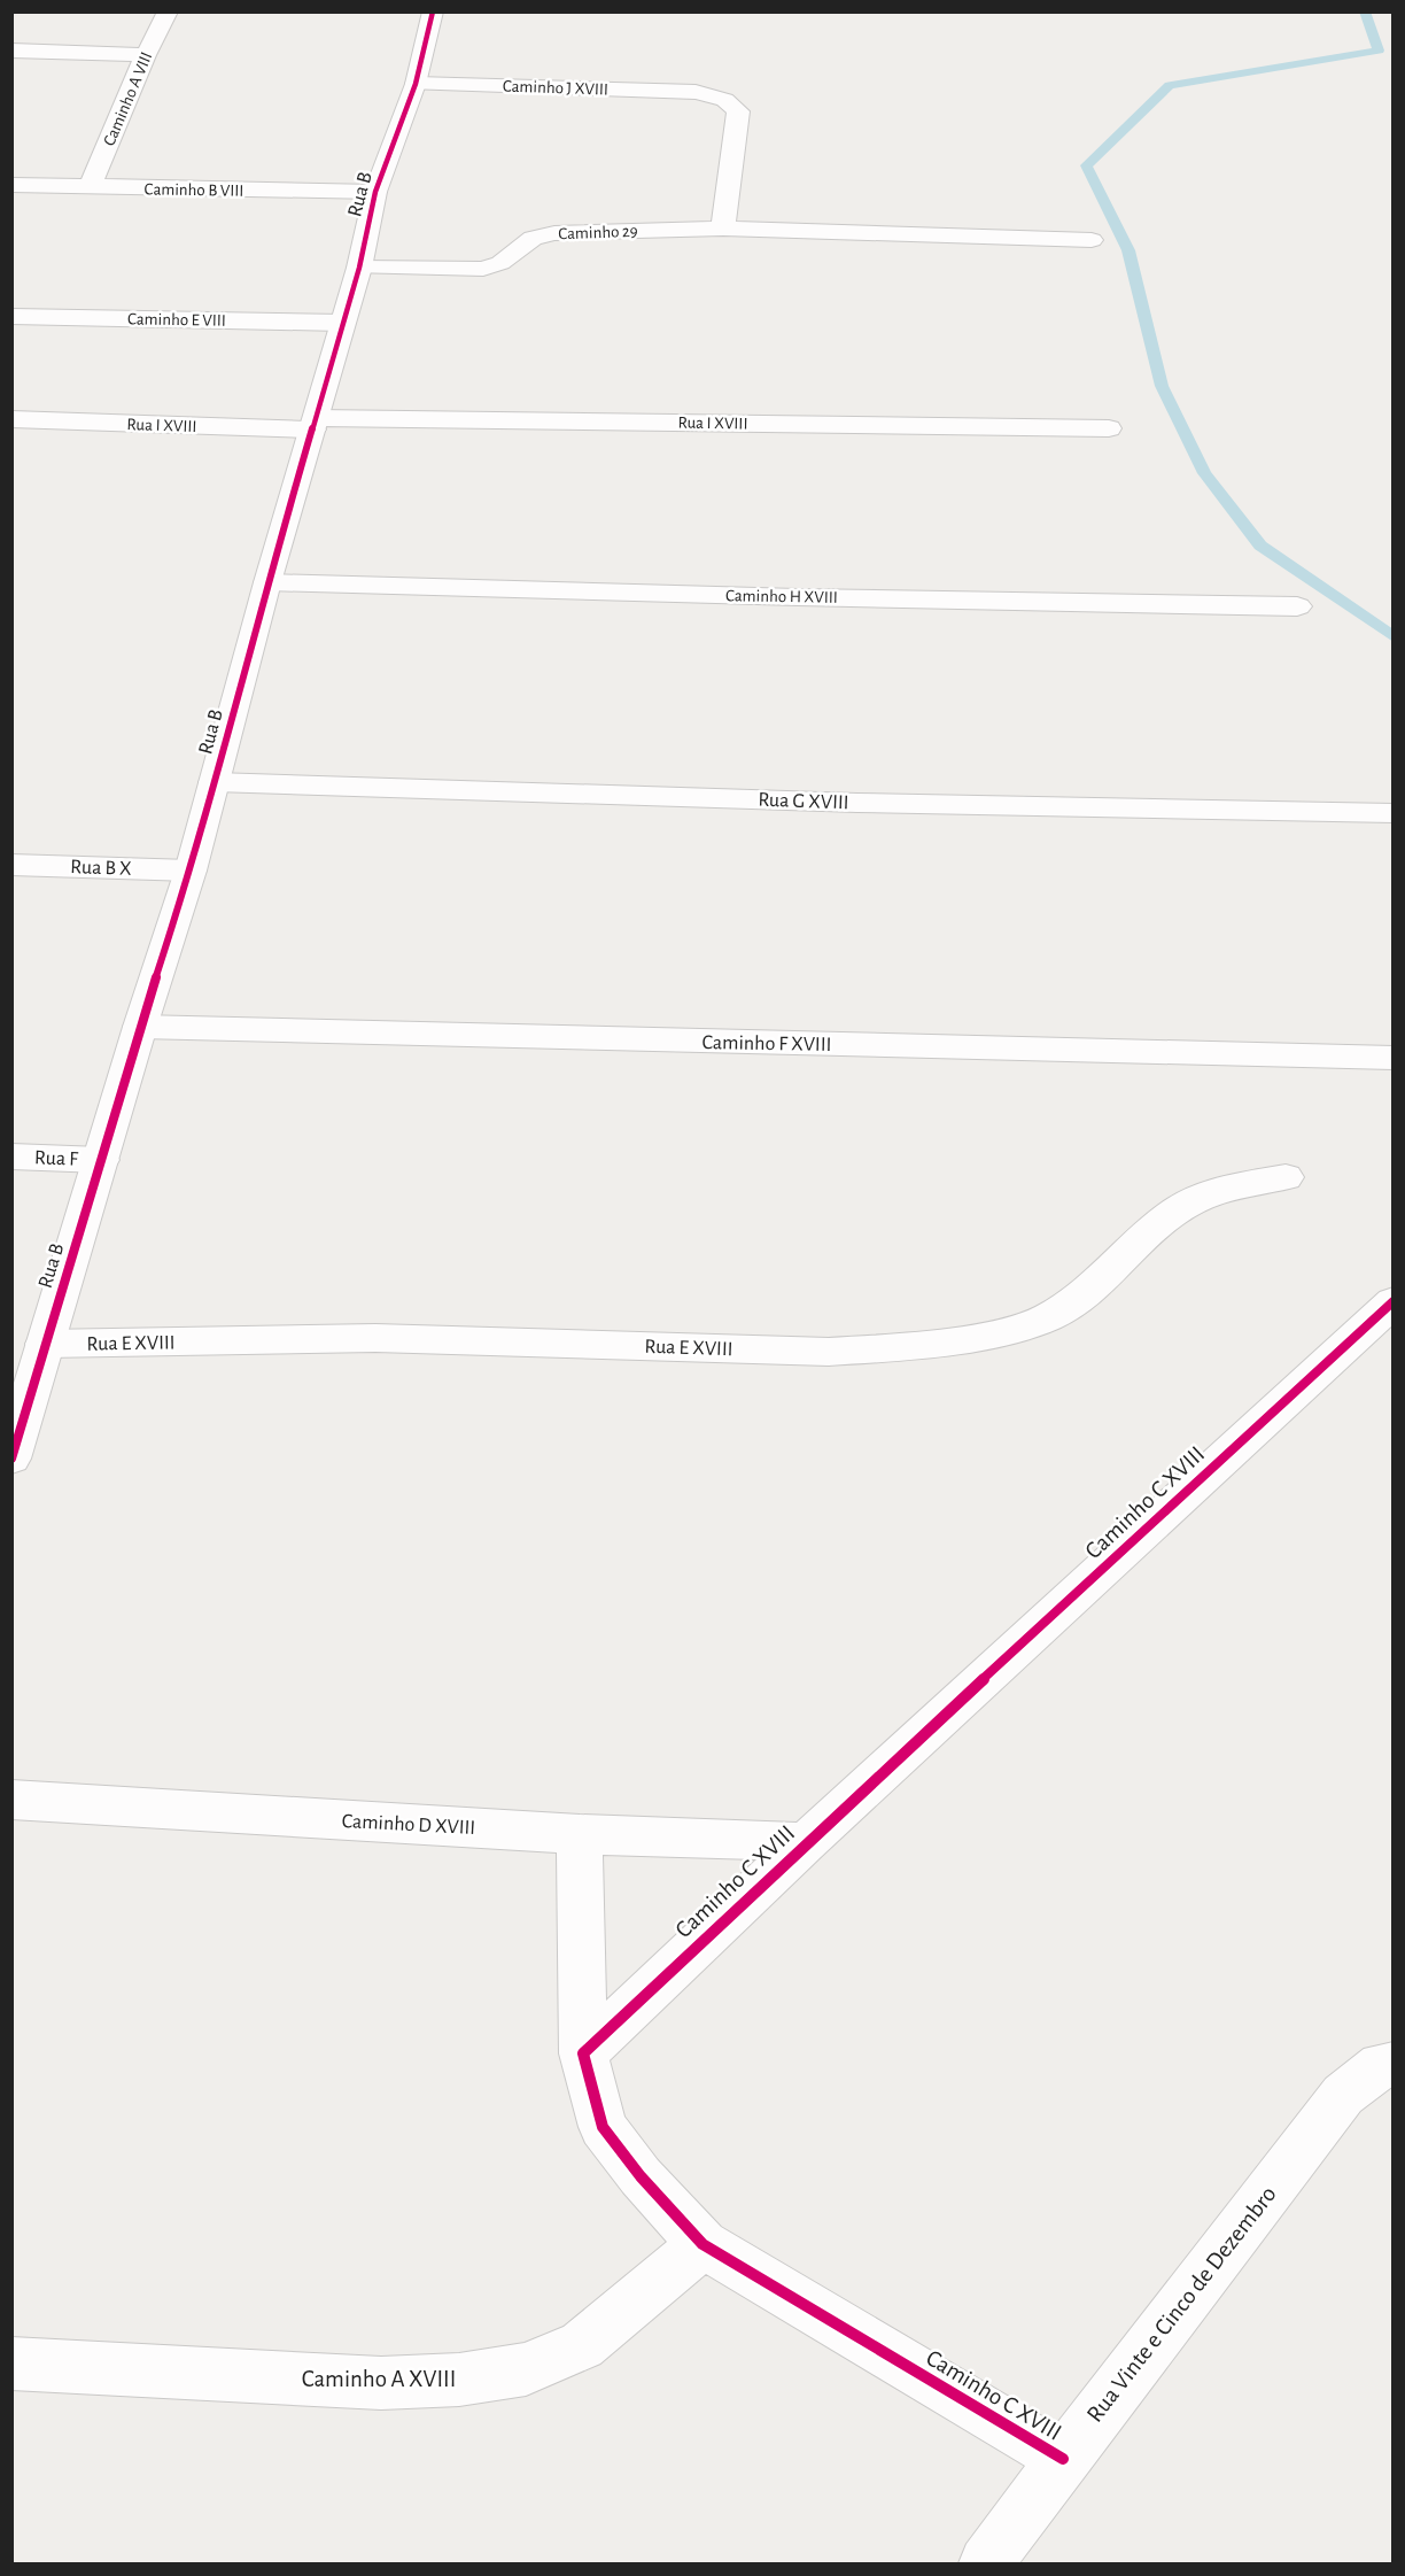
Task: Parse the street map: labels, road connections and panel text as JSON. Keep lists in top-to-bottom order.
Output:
{
  "streets": {
    "street": [
      "Caminho J XVIII",
      "Caminho A VIII",
      "Caminho B VIII",
      "Rua B",
      "Caminho 29",
      "Caminho E VIII",
      "Rua I XVIII",
      "Caminho H XVIII",
      "Rua G XVIII",
      "Rua B X",
      "Caminho F XVIII",
      "Rua F",
      "Rua E XVIII",
      "Caminho C XVIII",
      "Caminho D XVIII",
      "Rua Vinte e Cinco de Dezembro",
      "Caminho A XVIII"
    ]
  },
  "crossings": [
    ["Caminho J XVIII", "Rua B"],
    ["Caminho J XVIII", "Caminho 29"],
    ["Caminho A VIII", "Caminho B VIII"],
    ["Caminho B VIII", "Rua B"],
    ["Rua B", "Caminho 29"],
    ["Rua B", "Caminho E VIII"],
    ["Rua B", "Rua I XVIII"],
    ["Rua B", "Caminho H XVIII"],
    ["Rua B", "Rua G XVIII"],
    ["Rua B", "Rua B X"],
    ["Rua B", "Caminho F XVIII"],
    ["Rua B", "Rua F"],
    ["Rua B", "Rua E XVIII"],
    ["Caminho C XVIII", "Caminho D XVIII"],
    ["Caminho C XVIII", "Rua Vinte e Cinco de Dezembro"],
    ["Caminho C XVIII", "Caminho A XVIII"]
  ]
}
